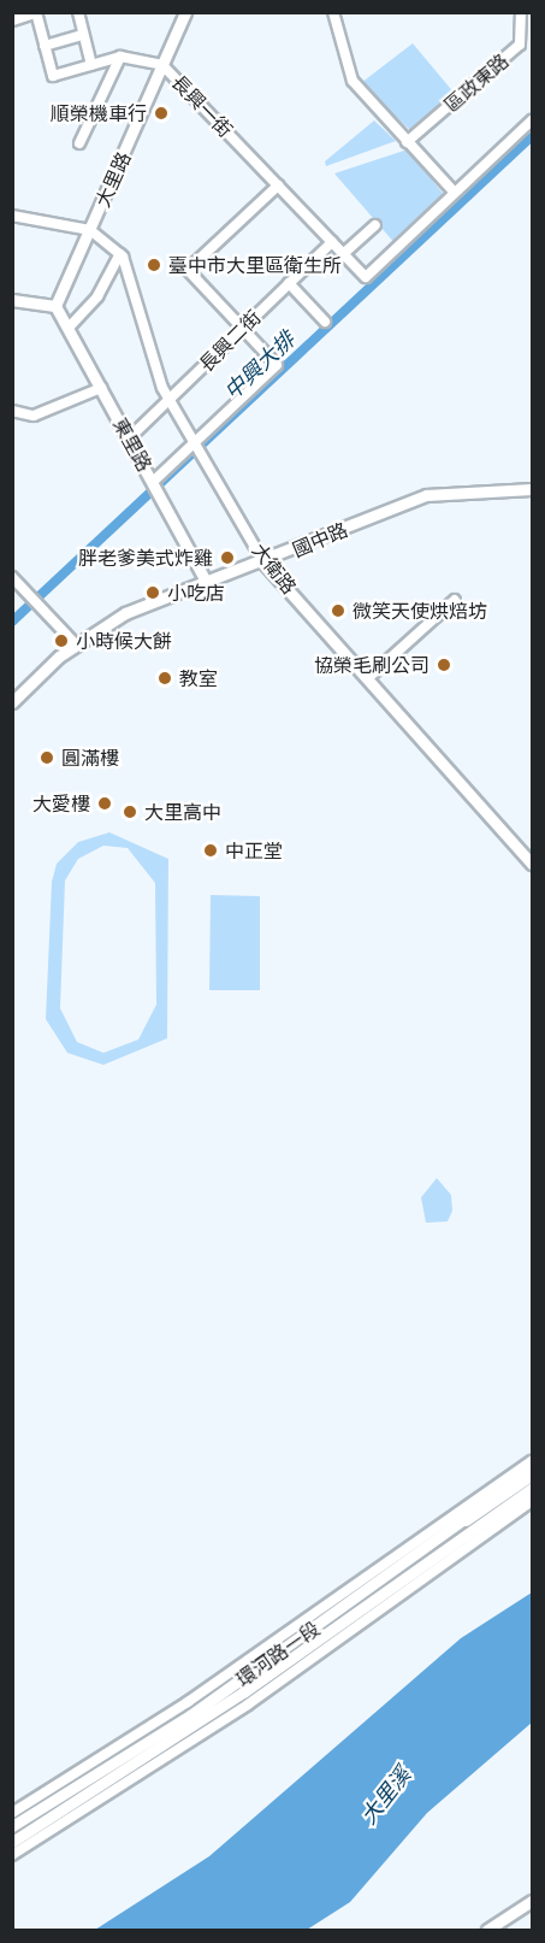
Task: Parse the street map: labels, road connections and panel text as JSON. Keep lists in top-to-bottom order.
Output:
{
  "streets": {
    "street": [
      "區政東路",
      "長興一街",
      "大里路",
      "長興二街",
      "東里路",
      "國中路",
      "大衛路",
      "環河路一段"
    ]
  },
  "crossings": [
    ["長興一街", "大里路"],
    ["長興一街", "長興二街"],
    ["大里路", "東里路"],
    ["長興二街", "東里路"],
    ["長興二街", "大衛路"],
    ["東里路", "國中路"],
    ["國中路", "大衛路"]
  ],
  "water": ["中興大排", "大里溪"],
  "places": [
    "順榮機車行",
    "臺中市大里區衛生所",
    "胖老爹美式炸雞",
    "小吃店",
    "微笑天使烘焙坊",
    "小時候大餅",
    "協榮毛刷公司",
    "教室",
    "圓滿樓",
    "大愛樓",
    "大里高中",
    "中正堂"
  ]
}
